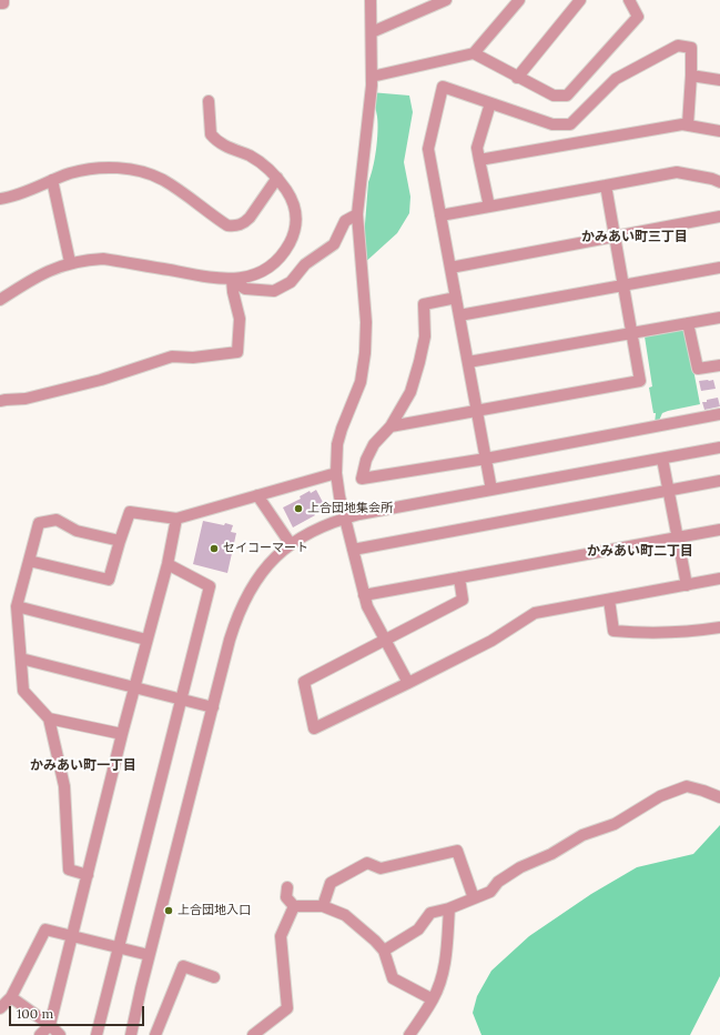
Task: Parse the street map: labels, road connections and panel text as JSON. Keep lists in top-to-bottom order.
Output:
{
  "districts": ["かみあい町三丁目", "かみあい町二丁目", "かみあい町一丁目"],
  "places": ["上合団地集会所", "セイコーマート", "上合団地入口"],
  "scale_bar": "100 m"
}
